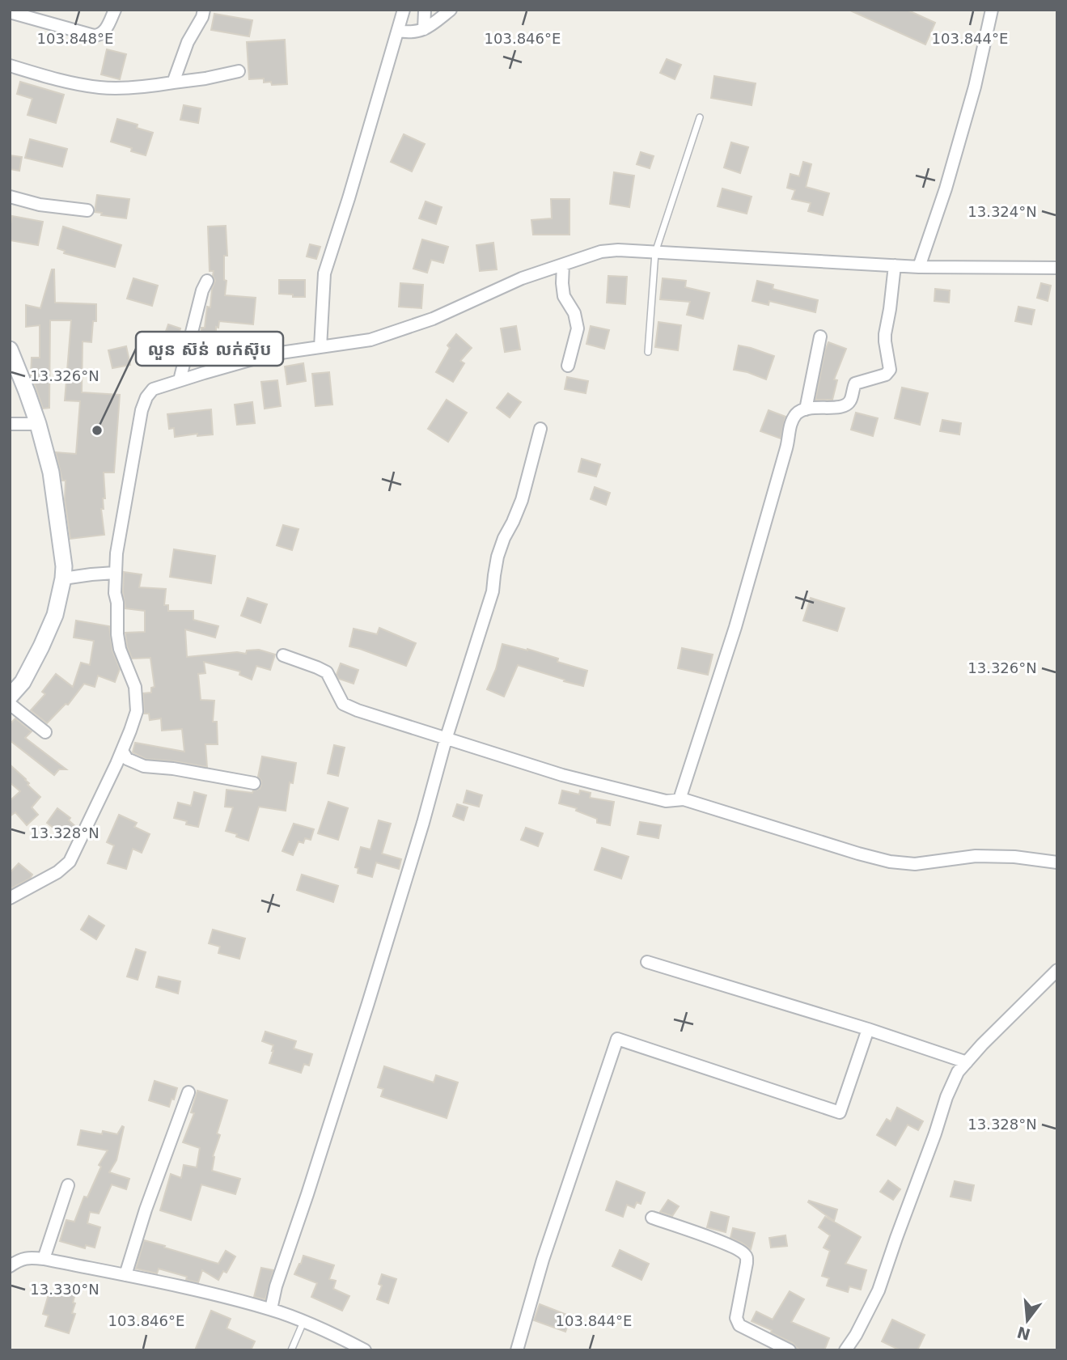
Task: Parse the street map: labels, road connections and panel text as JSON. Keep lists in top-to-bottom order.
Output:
{
  "places": ["លួន ស៊ន់ លក់ស៊ុប"],
  "north": "bottom",
  "coordinates": [
    "103.848°E",
    "103.846°E",
    "103.844°E",
    "13.324°N",
    "13.326°N",
    "13.328°N",
    "13.330°N"
  ]
}
